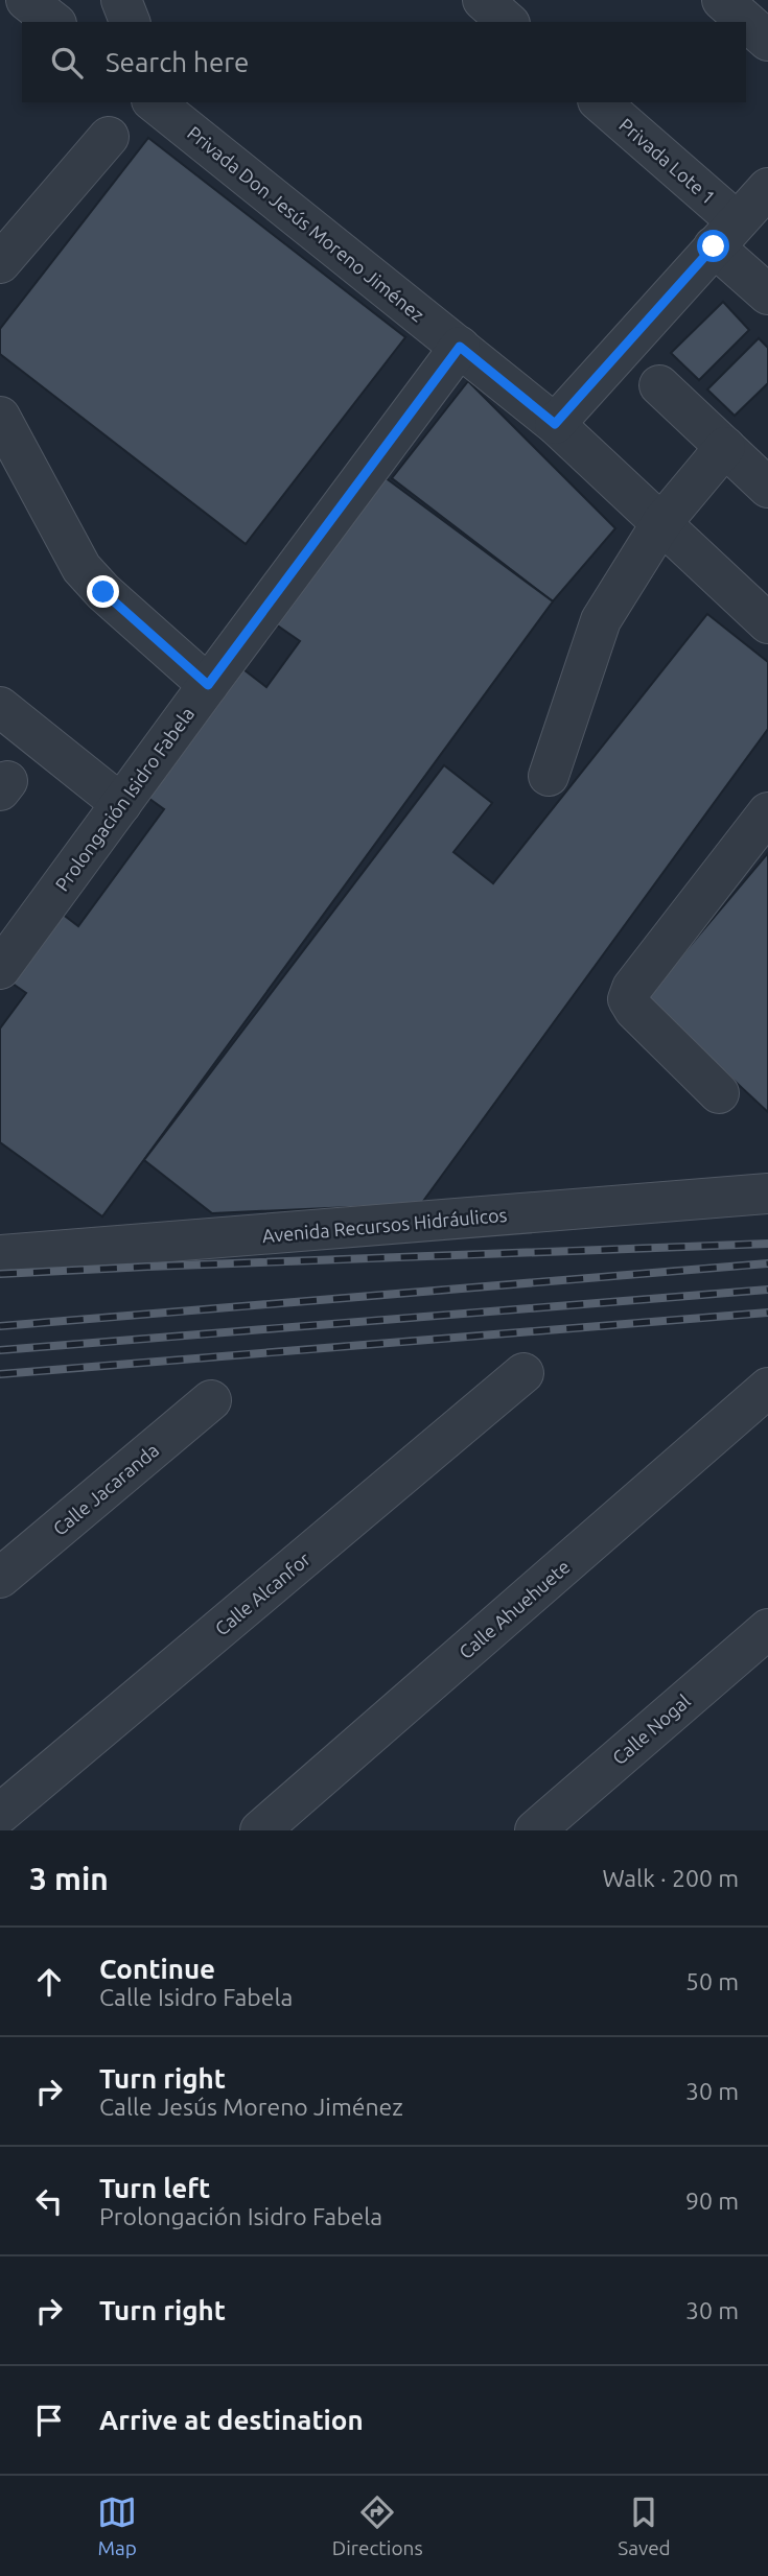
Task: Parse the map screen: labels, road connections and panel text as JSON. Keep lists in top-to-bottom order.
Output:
{
  "streets": {
    "street": [
      "Privada Lote 1",
      "Privada Don Jesús Moreno Jiménez",
      "Prolongación Isidro Fabela",
      "Avenida Recursos Hidráulicos",
      "Calle Jacaranda",
      "Calle Alcanfor",
      "Calle Ahuehuete",
      "Calle Nogal"
    ]
  },
  "crossings": [
    ["Privada Don Jesús Moreno Jiménez", "Prolongación Isidro Fabela"]
  ],
  "page": {
    "search": "Search here",
    "heading": ["3 min", "Walk · 200 m"],
    "list": [
      ["Continue", "Calle Isidro Fabela", "50 m"],
      ["Turn right", "Calle Jesús Moreno Jiménez", "30 m"],
      ["Turn left", "Prolongación Isidro Fabela", "90 m"],
      ["Turn right", "30 m"],
      "Arrive at destination"
    ],
    "nav": ["Map", "Directions", "Saved"]
  }
}
